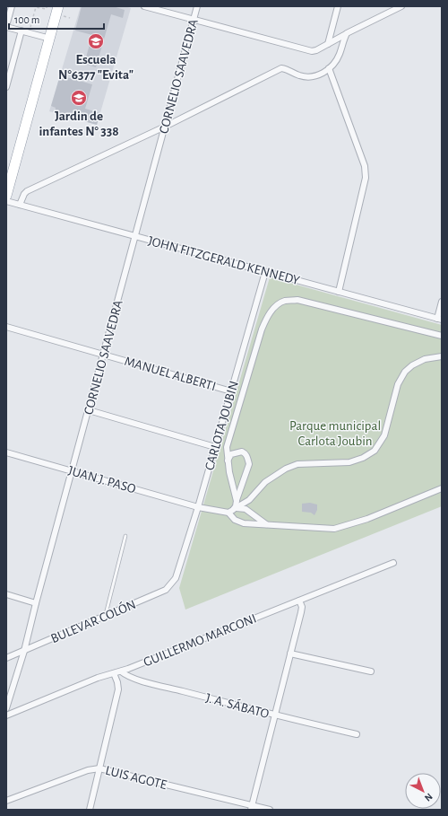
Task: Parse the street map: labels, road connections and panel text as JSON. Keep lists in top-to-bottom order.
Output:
{
  "streets": {
    "street": [
      "CORNELIO SAAVEDRA",
      "JOHN FITZGERALD KENNEDY",
      "MANUEL ALBERTI",
      "CARLOTA JOUBIN",
      "JUAN J. PASO",
      "BULEVAR COLÓN",
      "GUILLERMO MARCONI",
      "J. A. SÁBATO",
      "LUIS AGOTE"
    ]
  },
  "crossings": [
    ["CORNELIO SAAVEDRA", "JOHN FITZGERALD KENNEDY"],
    ["CORNELIO SAAVEDRA", "MANUEL ALBERTI"],
    ["CORNELIO SAAVEDRA", "JUAN J. PASO"],
    ["CORNELIO SAAVEDRA", "BULEVAR COLÓN"],
    ["JOHN FITZGERALD KENNEDY", "CARLOTA JOUBIN"],
    ["MANUEL ALBERTI", "CARLOTA JOUBIN"],
    ["CARLOTA JOUBIN", "JUAN J. PASO"],
    ["CARLOTA JOUBIN", "BULEVAR COLÓN"],
    ["GUILLERMO MARCONI", "J. A. SÁBATO"]
  ],
  "parks": ["Parque municipal Carlota Joubin"],
  "places": {
    "school or university": ["Escuela N°6377 \"Evita\"", "Jardin de infantes N° 338"]
  },
  "scale_bar": "100 m",
  "north": "bottom right"
}
